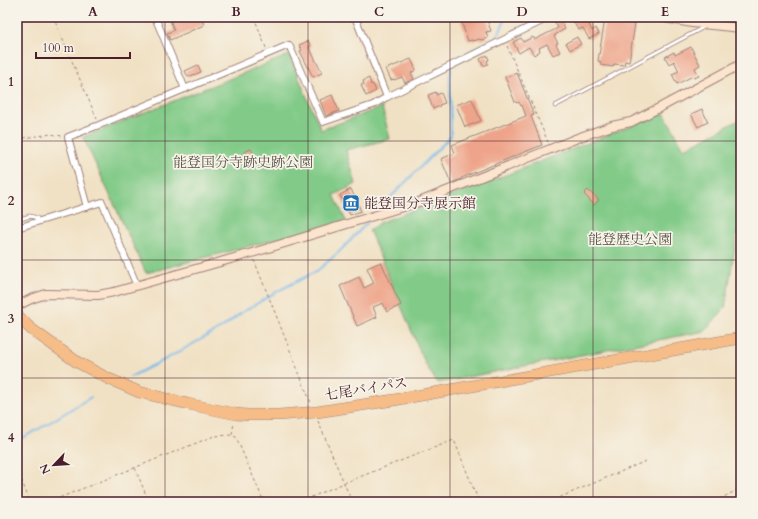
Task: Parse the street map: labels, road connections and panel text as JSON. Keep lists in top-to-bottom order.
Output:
{
  "streets": {
    "highway": ["七尾バイパス"]
  },
  "parks": ["能登国分寺跡史跡公園", "能登歴史公園"],
  "places": {
    "museum": ["能登国分寺展示館"]
  },
  "scale_bar": "100 m",
  "north": "bottom left",
  "grid": {
    "columns": [
      "A",
      "B",
      "C",
      "D",
      "E"
    ],
    "rows": [
      "1",
      "2",
      "3",
      "4"
    ]
  }
}
